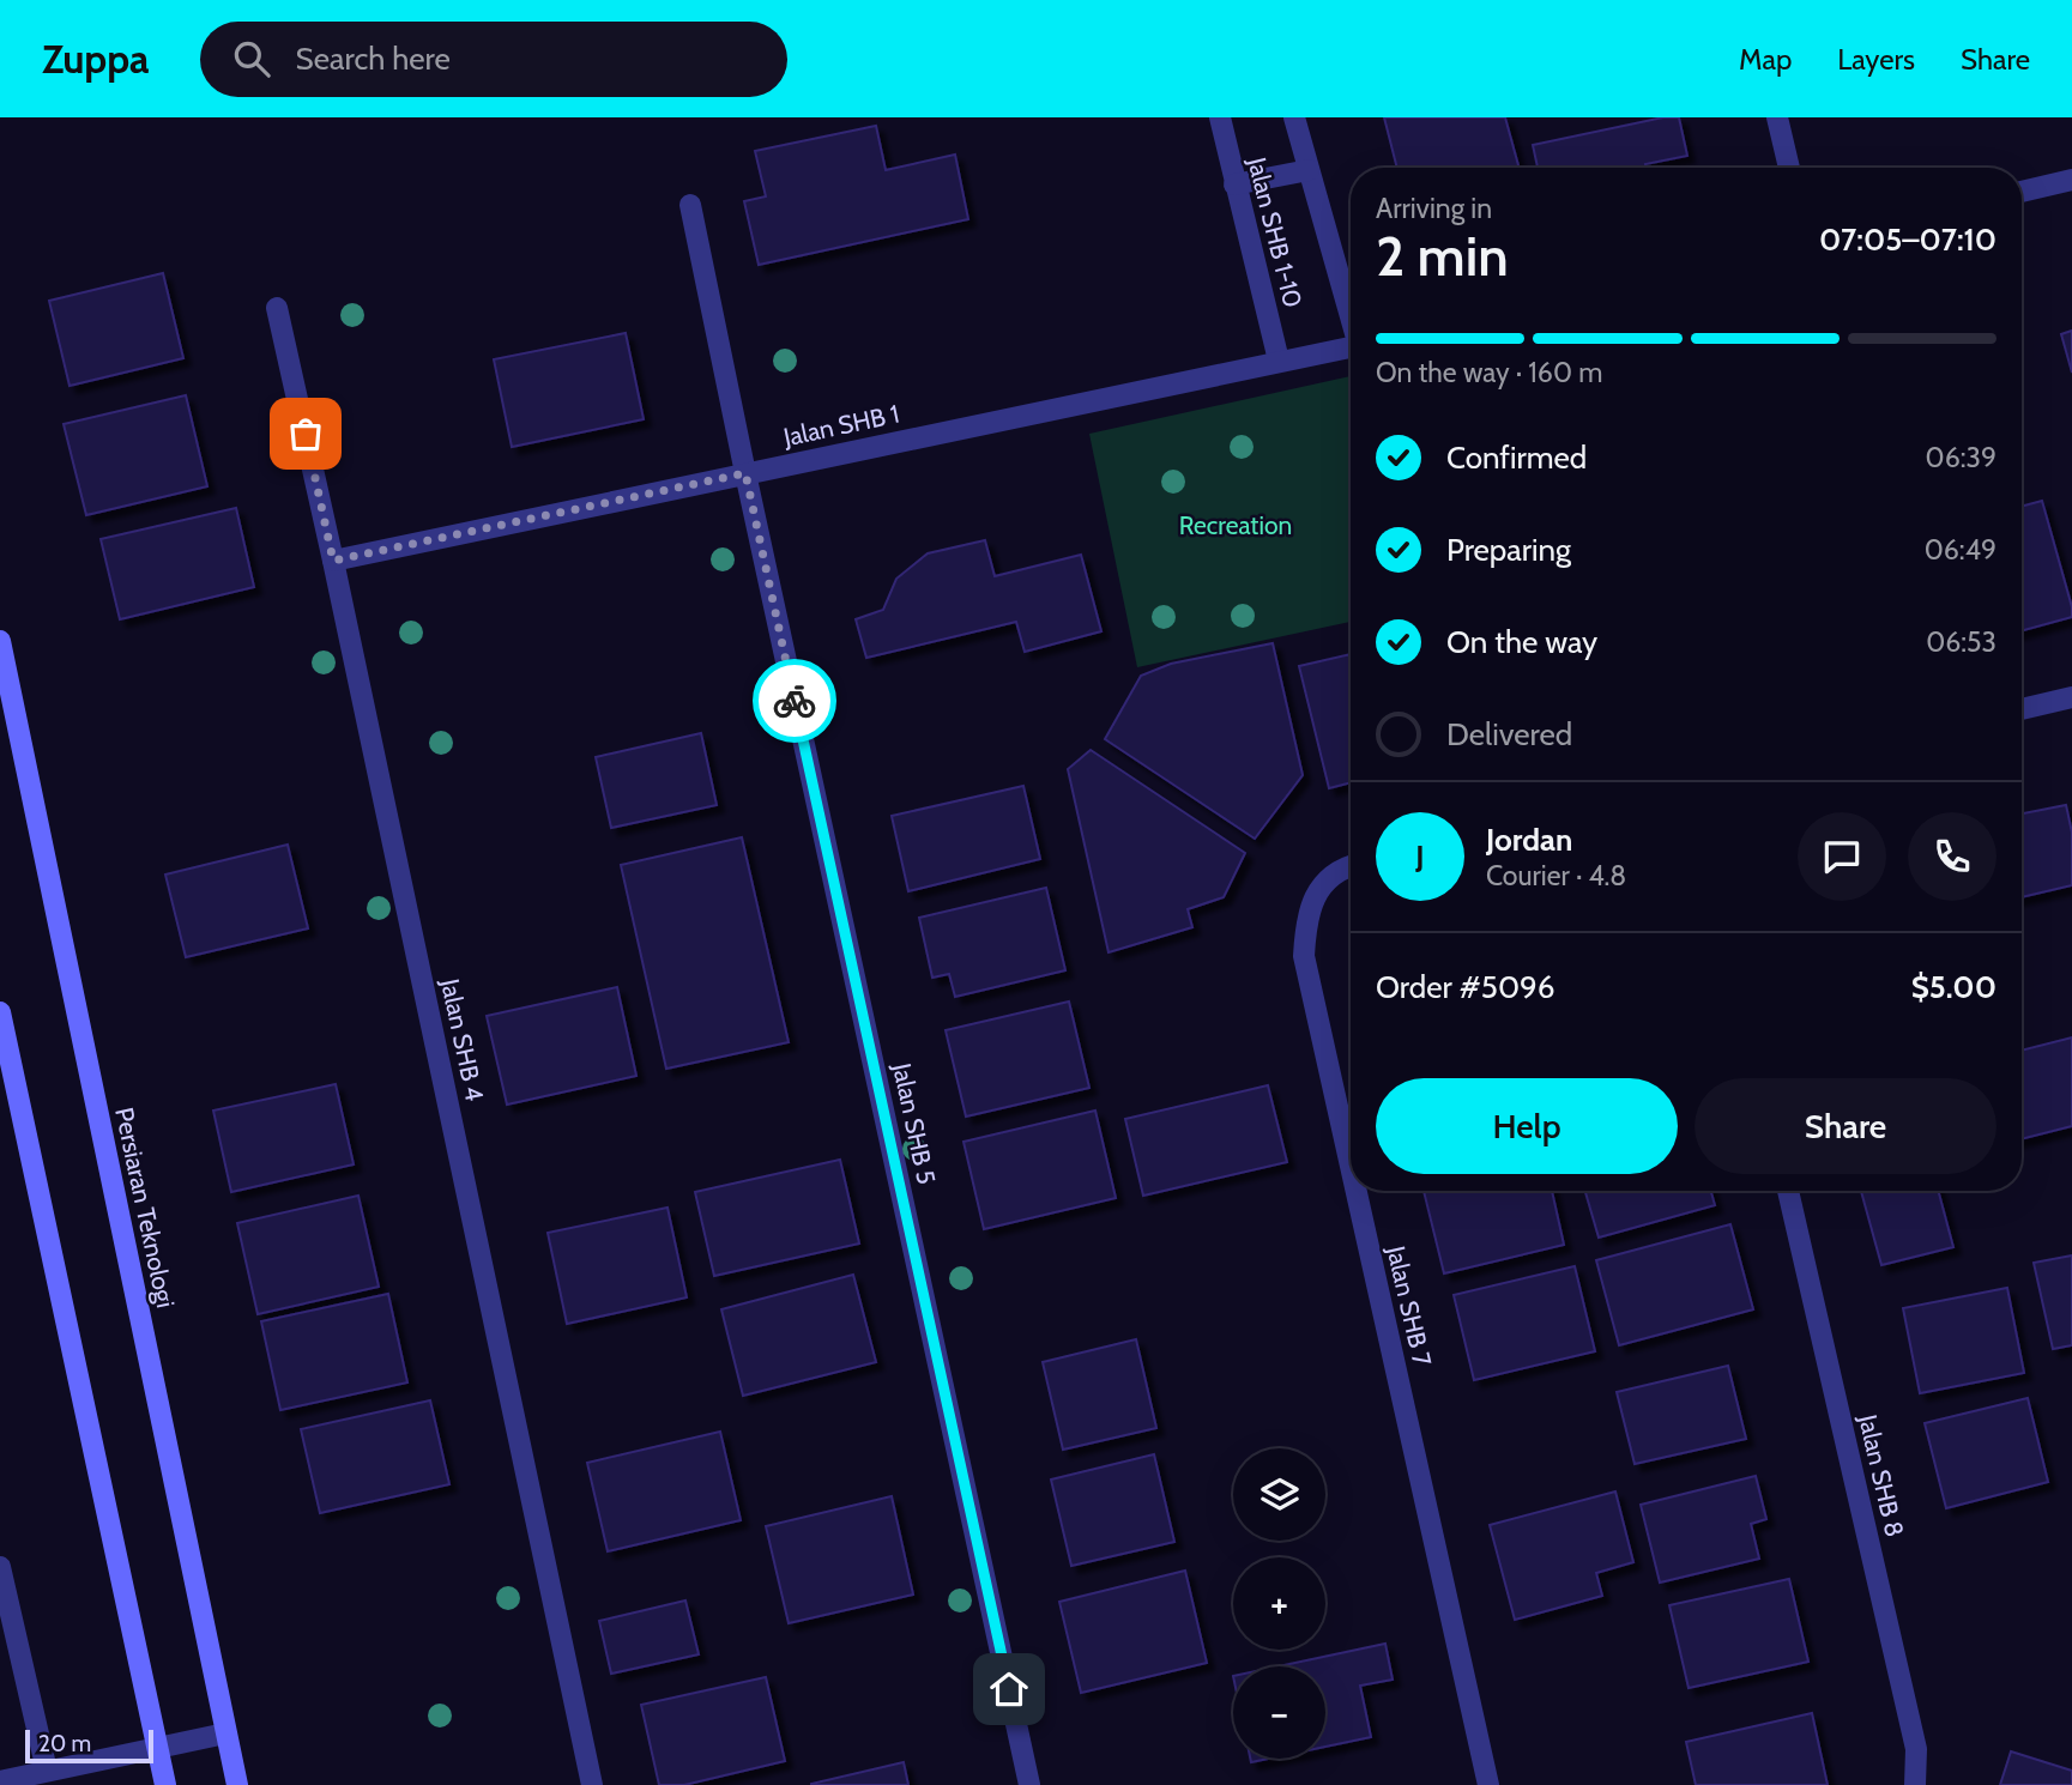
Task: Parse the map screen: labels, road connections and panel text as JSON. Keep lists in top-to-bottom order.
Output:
{
  "streets": {
    "main road": ["Persiaran Teknologi"],
    "street": [
      "Jalan SHB 1-10",
      "Jalan SHB 1",
      "Jalan SHB 4",
      "Jalan SHB 5",
      "Jalan SHB 7",
      "Jalan SHB 8"
    ]
  },
  "crossings": [
    ["Jalan SHB 1-10", "Jalan SHB 1"],
    ["Jalan SHB 1", "Jalan SHB 4"],
    ["Jalan SHB 1", "Jalan SHB 5"]
  ],
  "parks": ["Recreation"],
  "scale_bar": "20 m",
  "page": {
    "header": "Zuppa",
    "search": "Search here",
    "nav": ["Map", "Layers", "Share"],
    "heading": ["2 min", "Arriving in", "07:05–07:10"],
    "panel": [
      "Jordan",
      "Courier · 4.8",
      "Order #5096",
      "$5.00"
    ],
    "bar": "On the way · 160 m",
    "list": [
      ["Confirmed", "06:39"],
      ["Preparing", "06:49"],
      ["On the way", "06:53"],
      "Delivered"
    ],
    "round": "J",
    "buttons": ["Help", "Share"],
    "map_buttons": ["+", "−"],
    "scale": "20 m"
  }
}
